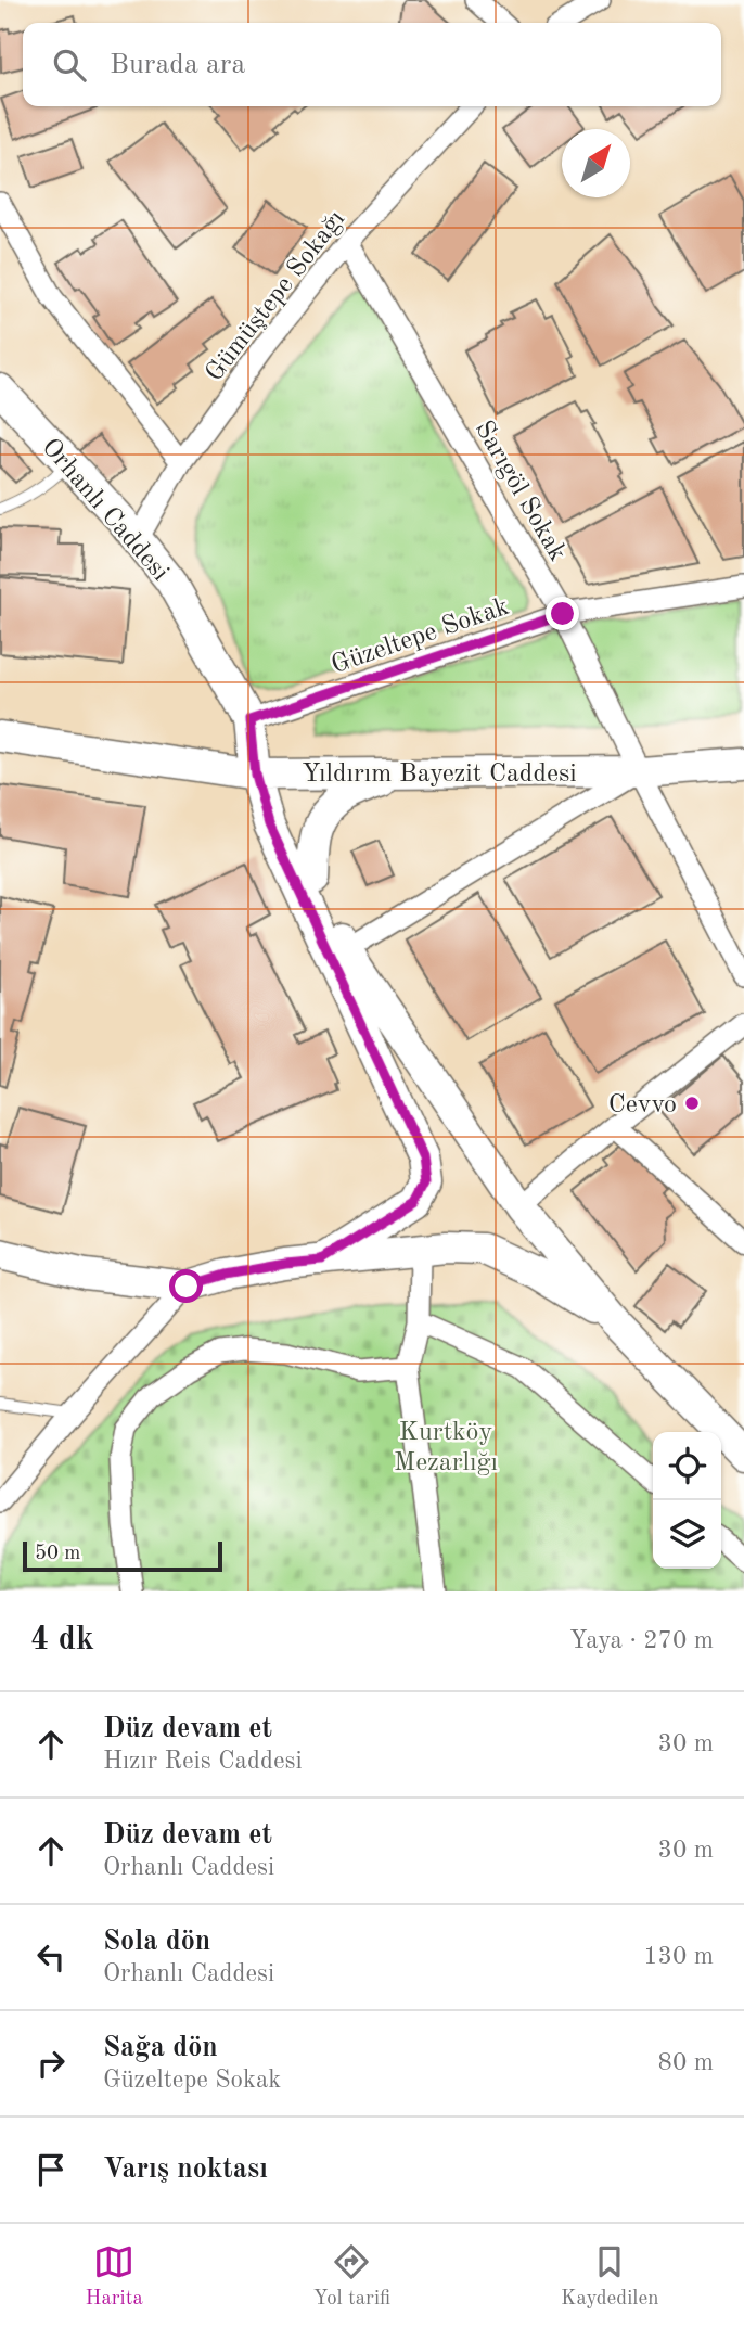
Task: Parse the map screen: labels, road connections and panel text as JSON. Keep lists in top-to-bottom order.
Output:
{
  "streets": {
    "street": [
      "Gümüştepe Sokağı",
      "Sarıgöl Sokak",
      "Orhanlı Caddesi",
      "Güzeltepe Sokak",
      "Yıldırım Bayezit Caddesi"
    ]
  },
  "crossings": [
    ["Gümüştepe Sokağı", "Sarıgöl Sokak"],
    ["Gümüştepe Sokağı", "Orhanlı Caddesi"],
    ["Sarıgöl Sokak", "Güzeltepe Sokak"],
    ["Sarıgöl Sokak", "Yıldırım Bayezit Caddesi"],
    ["Orhanlı Caddesi", "Güzeltepe Sokak"],
    ["Orhanlı Caddesi", "Yıldırım Bayezit Caddesi"]
  ],
  "parks": ["Kurtköy Mezarlığı"],
  "places": ["Cevvo"],
  "scale_bar": "50 m",
  "north": "top right",
  "page": {
    "search": "Burada ara",
    "scale": "50 m",
    "heading": ["4 dk", "Yaya · 270 m"],
    "list": [
      ["Düz devam et", "Hızır Reis Caddesi", "30 m"],
      ["Düz devam et", "Orhanlı Caddesi", "30 m"],
      ["Sola dön", "Orhanlı Caddesi", "130 m"],
      ["Sağa dön", "Güzeltepe Sokak", "80 m"],
      "Varış noktası"
    ],
    "nav": ["Harita", "Yol tarifi", "Kaydedilen"]
  }
}
